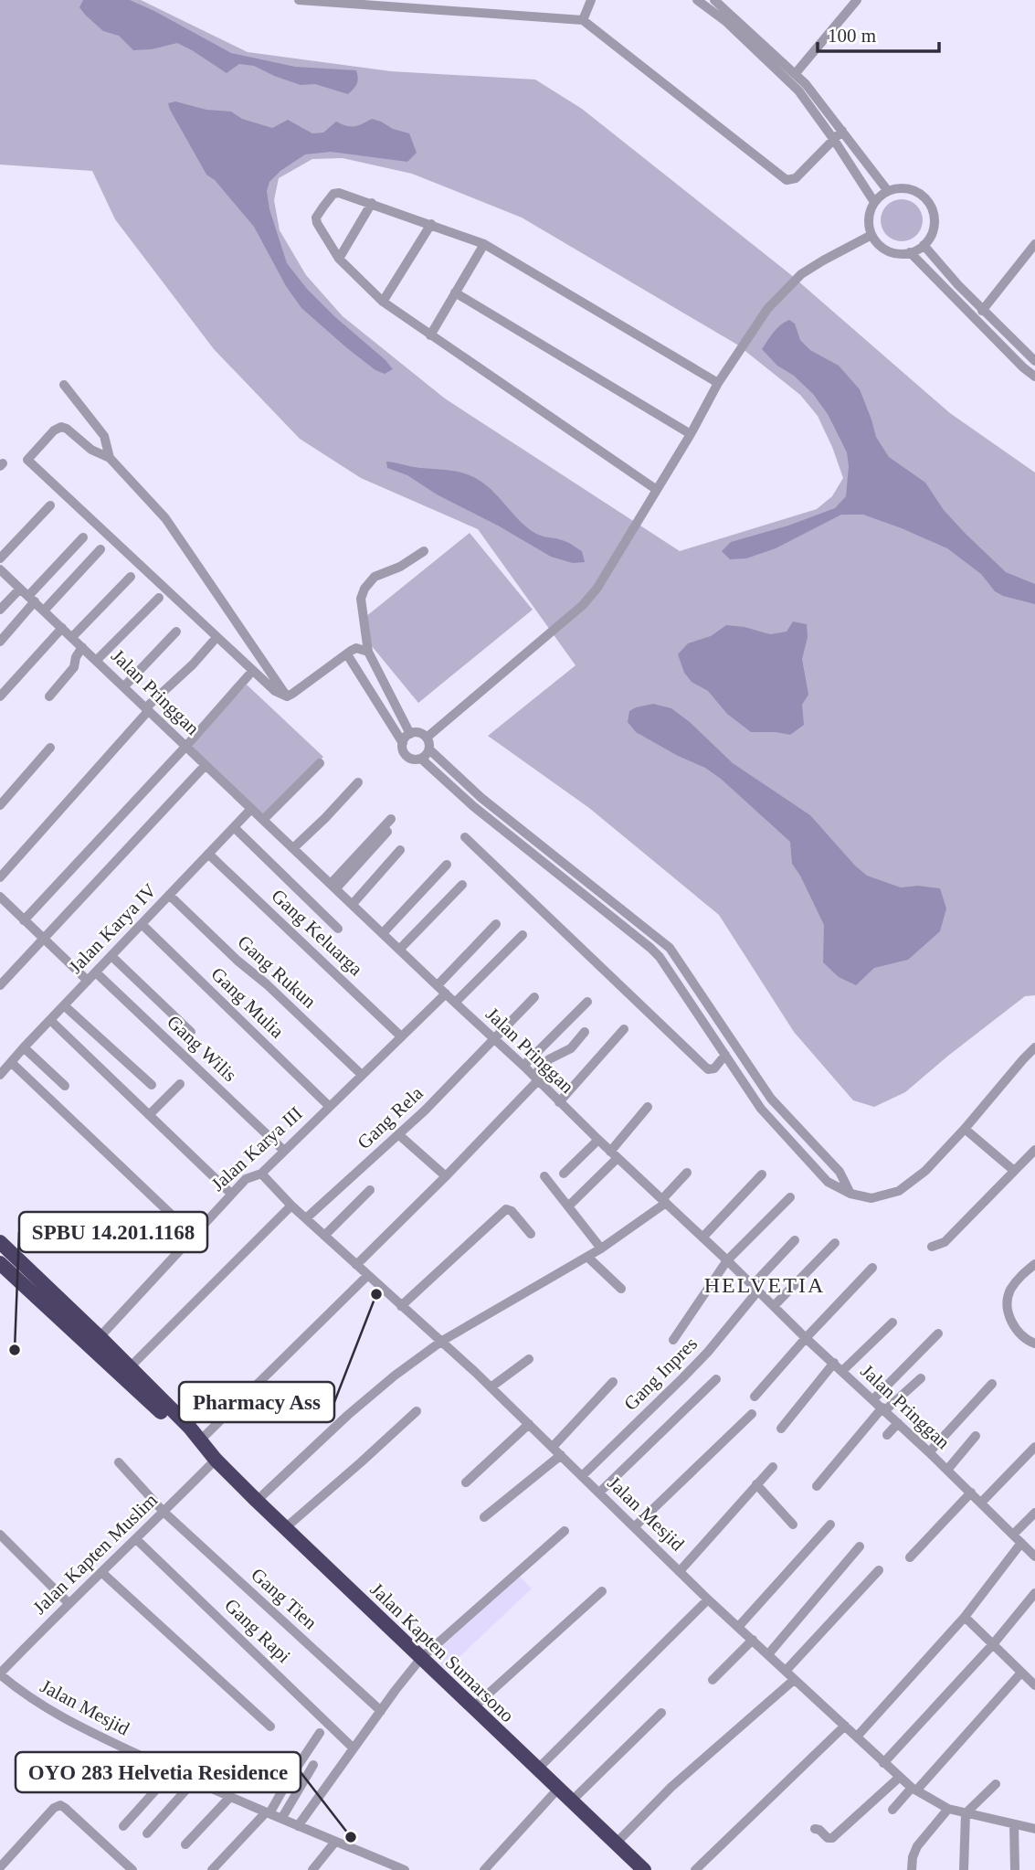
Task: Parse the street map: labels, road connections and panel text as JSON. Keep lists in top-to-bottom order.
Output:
{
  "streets": {
    "highway": ["Jalan Kapten Sumarsono"],
    "street": [
      "Jalan Pringgan",
      "Jalan Karya IV",
      "Gang Keluarga",
      "Gang Rukun",
      "Gang Mulia",
      "Gang Wilis",
      "Gang Rela",
      "Jalan Karya III",
      "Gang Inpres",
      "Jalan Mesjid",
      "Jalan Kapten Muslim",
      "Gang Tien",
      "Gang Rapi"
    ]
  },
  "crossings": [
    ["Jalan Pringgan", "Jalan Karya IV"],
    ["Jalan Pringgan", "Gang Rela"],
    ["Jalan Pringgan", "Jalan Karya III"],
    ["Jalan Pringgan", "Gang Inpres"],
    ["Jalan Karya IV", "Gang Keluarga"],
    ["Jalan Karya IV", "Gang Rukun"],
    ["Jalan Karya IV", "Gang Mulia"],
    ["Jalan Karya IV", "Gang Wilis"],
    ["Gang Keluarga", "Jalan Karya III"],
    ["Gang Rukun", "Jalan Karya III"],
    ["Gang Mulia", "Jalan Karya III"],
    ["Gang Wilis", "Jalan Karya III"],
    ["Gang Rela", "Jalan Mesjid"],
    ["Jalan Karya III", "Jalan Mesjid"],
    ["Jalan Karya III", "Jalan Kapten Sumarsono"],
    ["Gang Inpres", "Jalan Mesjid"],
    ["Jalan Mesjid", "Jalan Kapten Muslim"],
    ["Jalan Kapten Muslim", "Gang Tien"],
    ["Jalan Kapten Muslim", "Gang Rapi"],
    ["Jalan Kapten Muslim", "Jalan Kapten Sumarsono"]
  ],
  "districts": ["HELVETIA"],
  "places": ["Pharmacy Ass", "SPBU 14.201.1168", "OYO 283 Helvetia Residence"],
  "scale_bar": "100 m"
}
